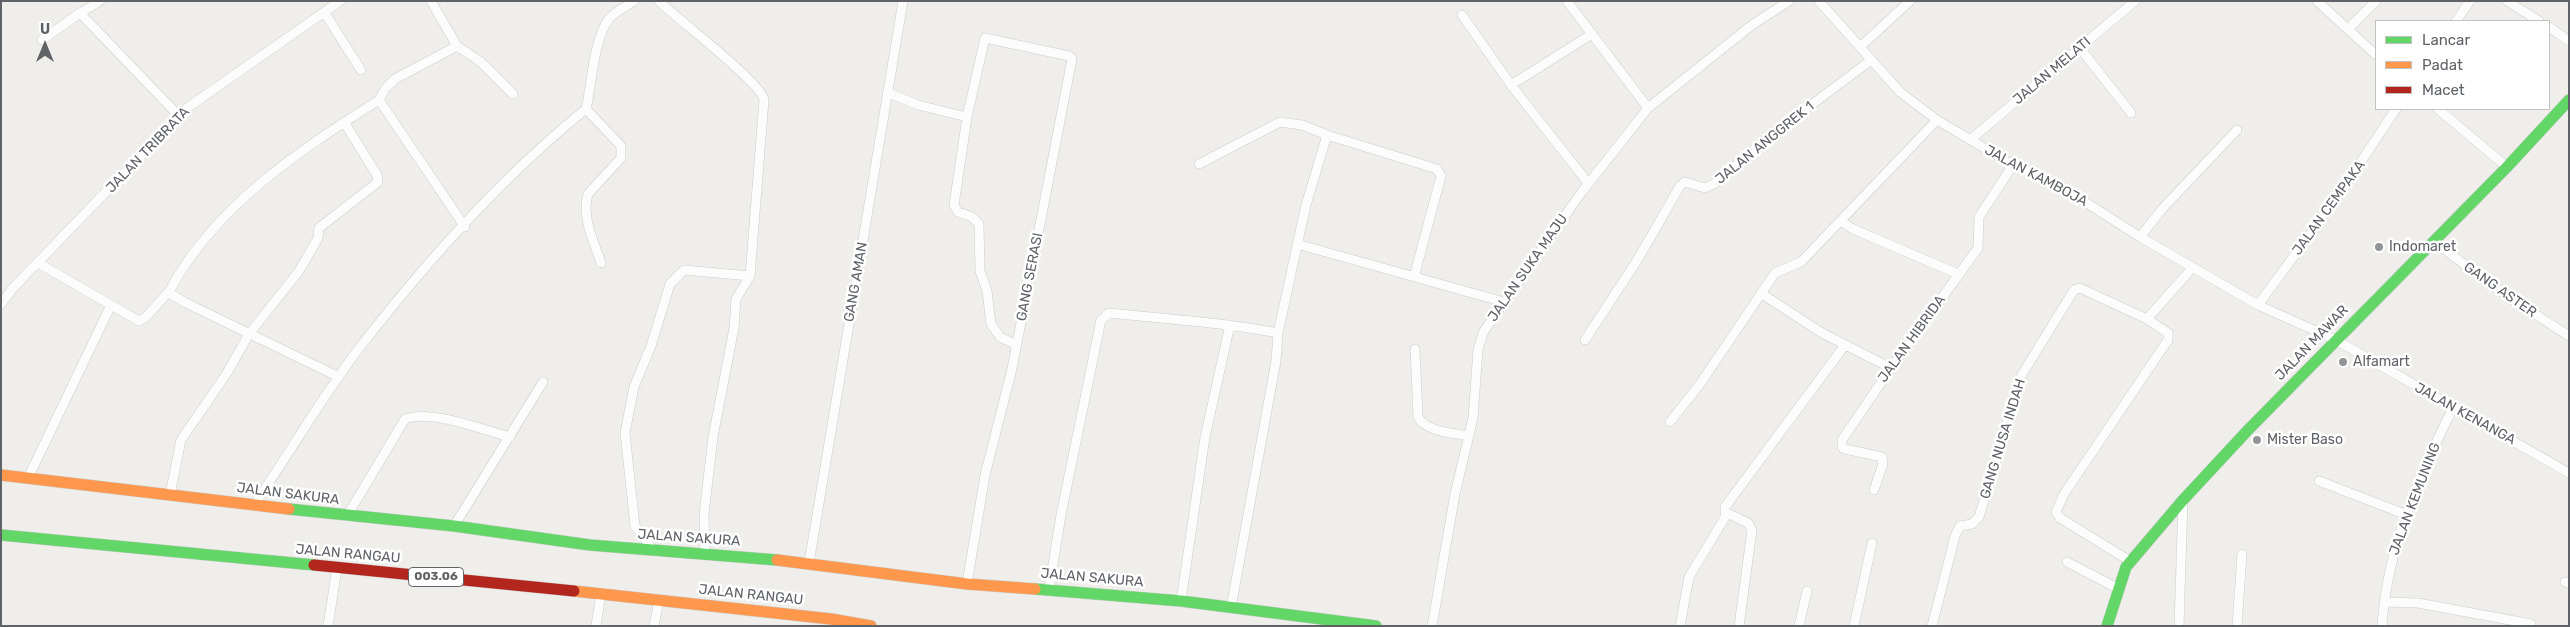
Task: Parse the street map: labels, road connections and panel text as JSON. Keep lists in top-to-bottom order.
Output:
{
  "streets": {
    "main road": [
      "JALAN MAWAR",
      "JALAN SAKURA",
      "JALAN RANGAU",
      "003.06"
    ],
    "street": [
      "JALAN MELATI",
      "JALAN ANGGREK 1",
      "JALAN TRIBRATA",
      "JALAN KAMBOJA",
      "JALAN CEMPAKA",
      "JALAN SUKA MAJU",
      "GANG SERASI",
      "GANG AMAN",
      "GANG ASTER",
      "JALAN HIBRIDA",
      "JALAN KENANGA",
      "GANG NUSA INDAH",
      "JALAN KEMUNING"
    ]
  },
  "crossings": [
    ["JALAN MELATI", "JALAN KAMBOJA"],
    ["JALAN ANGGREK 1", "JALAN KAMBOJA"],
    ["JALAN KAMBOJA", "JALAN CEMPAKA"],
    ["JALAN KAMBOJA", "JALAN HIBRIDA"],
    ["JALAN KAMBOJA", "JALAN MAWAR"],
    ["JALAN KAMBOJA", "JALAN KENANGA"],
    ["GANG SERASI", "JALAN SAKURA"],
    ["GANG AMAN", "JALAN SAKURA"],
    ["GANG ASTER", "JALAN MAWAR"],
    ["JALAN MAWAR", "JALAN KENANGA"],
    ["JALAN MAWAR", "GANG NUSA INDAH"],
    ["JALAN KENANGA", "JALAN KEMUNING"]
  ],
  "places": ["Indomaret", "Alfamart", "Mister Baso"],
  "legend": ["Lancar", "Padat", "Macet"],
  "north": "top"
}
